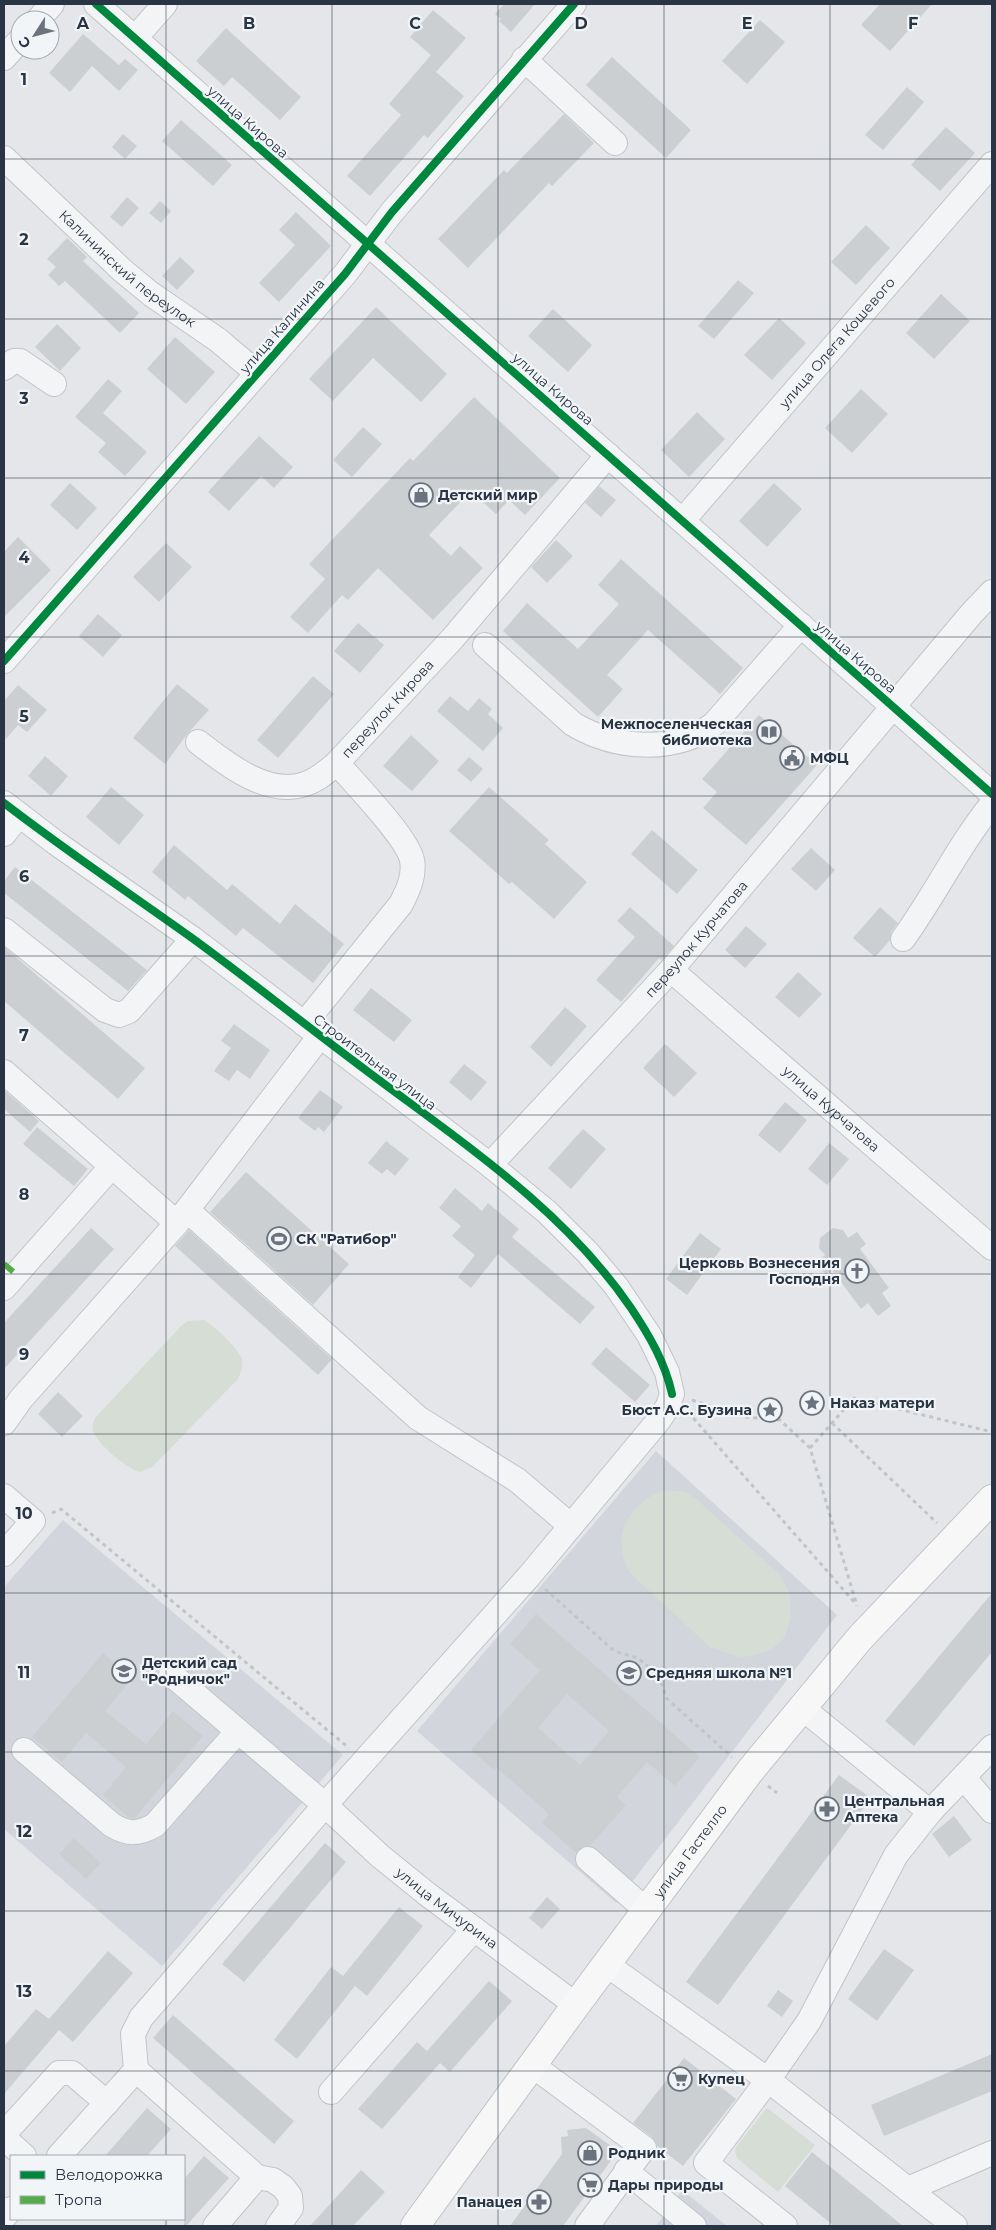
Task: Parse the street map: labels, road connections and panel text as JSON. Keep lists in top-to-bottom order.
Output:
{
  "streets": {
    "main road": ["улица Гастелло"],
    "street": [
      "улица Кирова",
      "Калининский переулок",
      "улица Калинина",
      "улица Олега Кошевого",
      "переулок Кирова",
      "переулок Курчатова",
      "Строительная улица",
      "улица Курчатова",
      "улица Мичурина"
    ]
  },
  "crossings": [
    ["улица Кирова", "улица Калинина"],
    ["улица Кирова", "улица Олега Кошевого"],
    ["улица Кирова", "переулок Кирова"],
    ["улица Кирова", "переулок Курчатова"],
    ["Калининский переулок", "улица Калинина"],
    ["переулок Кирова", "Строительная улица"],
    ["переулок Курчатова", "Строительная улица"],
    ["переулок Курчатова", "улица Курчатова"],
    ["улица Гастелло", "улица Мичурина"]
  ],
  "places": {
    "shop": ["Детский мир", "Родник"],
    "library": ["Межпоселенческая библиотека"],
    "public building": ["МФЦ"],
    "sports": ["СК \"Ратибор\""],
    "church": ["Церковь Вознесения Господня"],
    "place": ["Наказ матери", "Бюст А.С. Бузина"],
    "school or university": ["Детский сад \"Родничок\"", "Средняя школа №1"],
    "pharmacy": ["Центральная Аптека", "Панацея"],
    "supermarket": ["Купец", "Дары природы"]
  },
  "legend": ["Велодорожка", "Тропа"],
  "north": "bottom left",
  "grid": {
    "columns": [
      "A",
      "B",
      "C",
      "D",
      "E",
      "F"
    ],
    "rows": [
      "1",
      "2",
      "3",
      "4",
      "5",
      "6",
      "7",
      "8",
      "9",
      "10",
      "11",
      "12",
      "13"
    ]
  }
}
